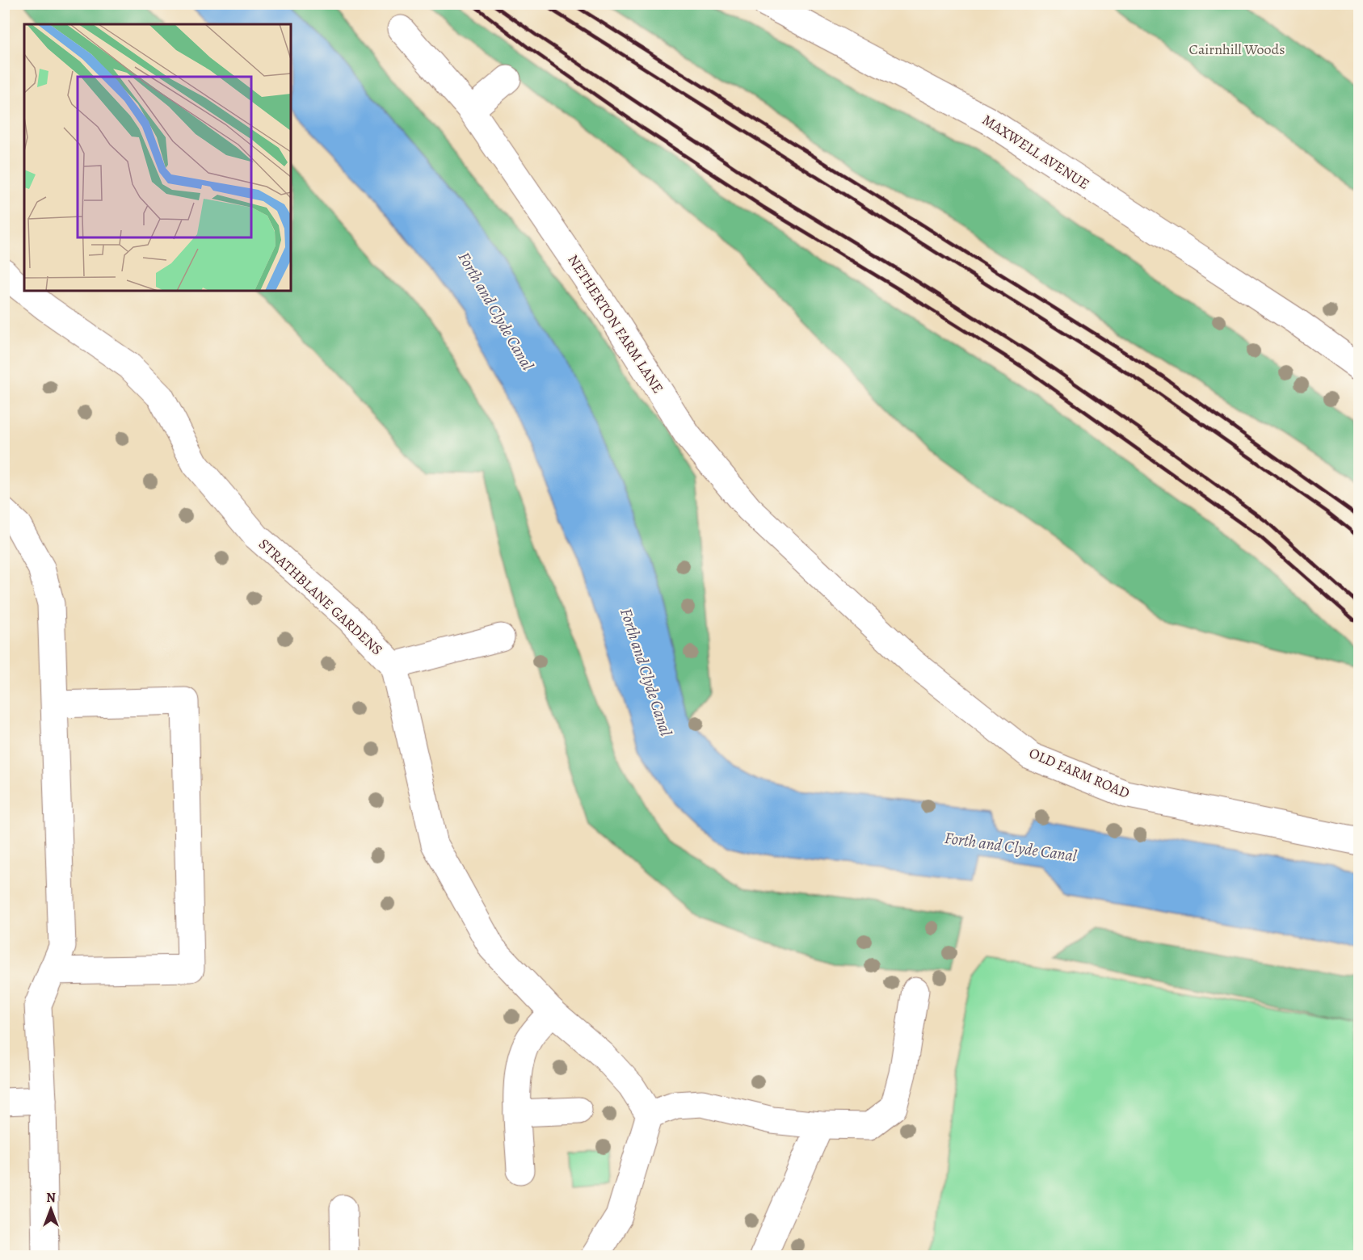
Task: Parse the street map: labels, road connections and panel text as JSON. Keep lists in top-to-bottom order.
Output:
{
  "streets": {
    "street": [
      "MAXWELL AVENUE",
      "NETHERTON FARM LANE",
      "STRATHBLANE GARDENS",
      "OLD FARM ROAD"
    ]
  },
  "crossings": [
    ["NETHERTON FARM LANE", "OLD FARM ROAD"]
  ],
  "water": ["Forth and Clyde Canal"],
  "parks": ["Cairnhill Woods"],
  "north": "top"
}
